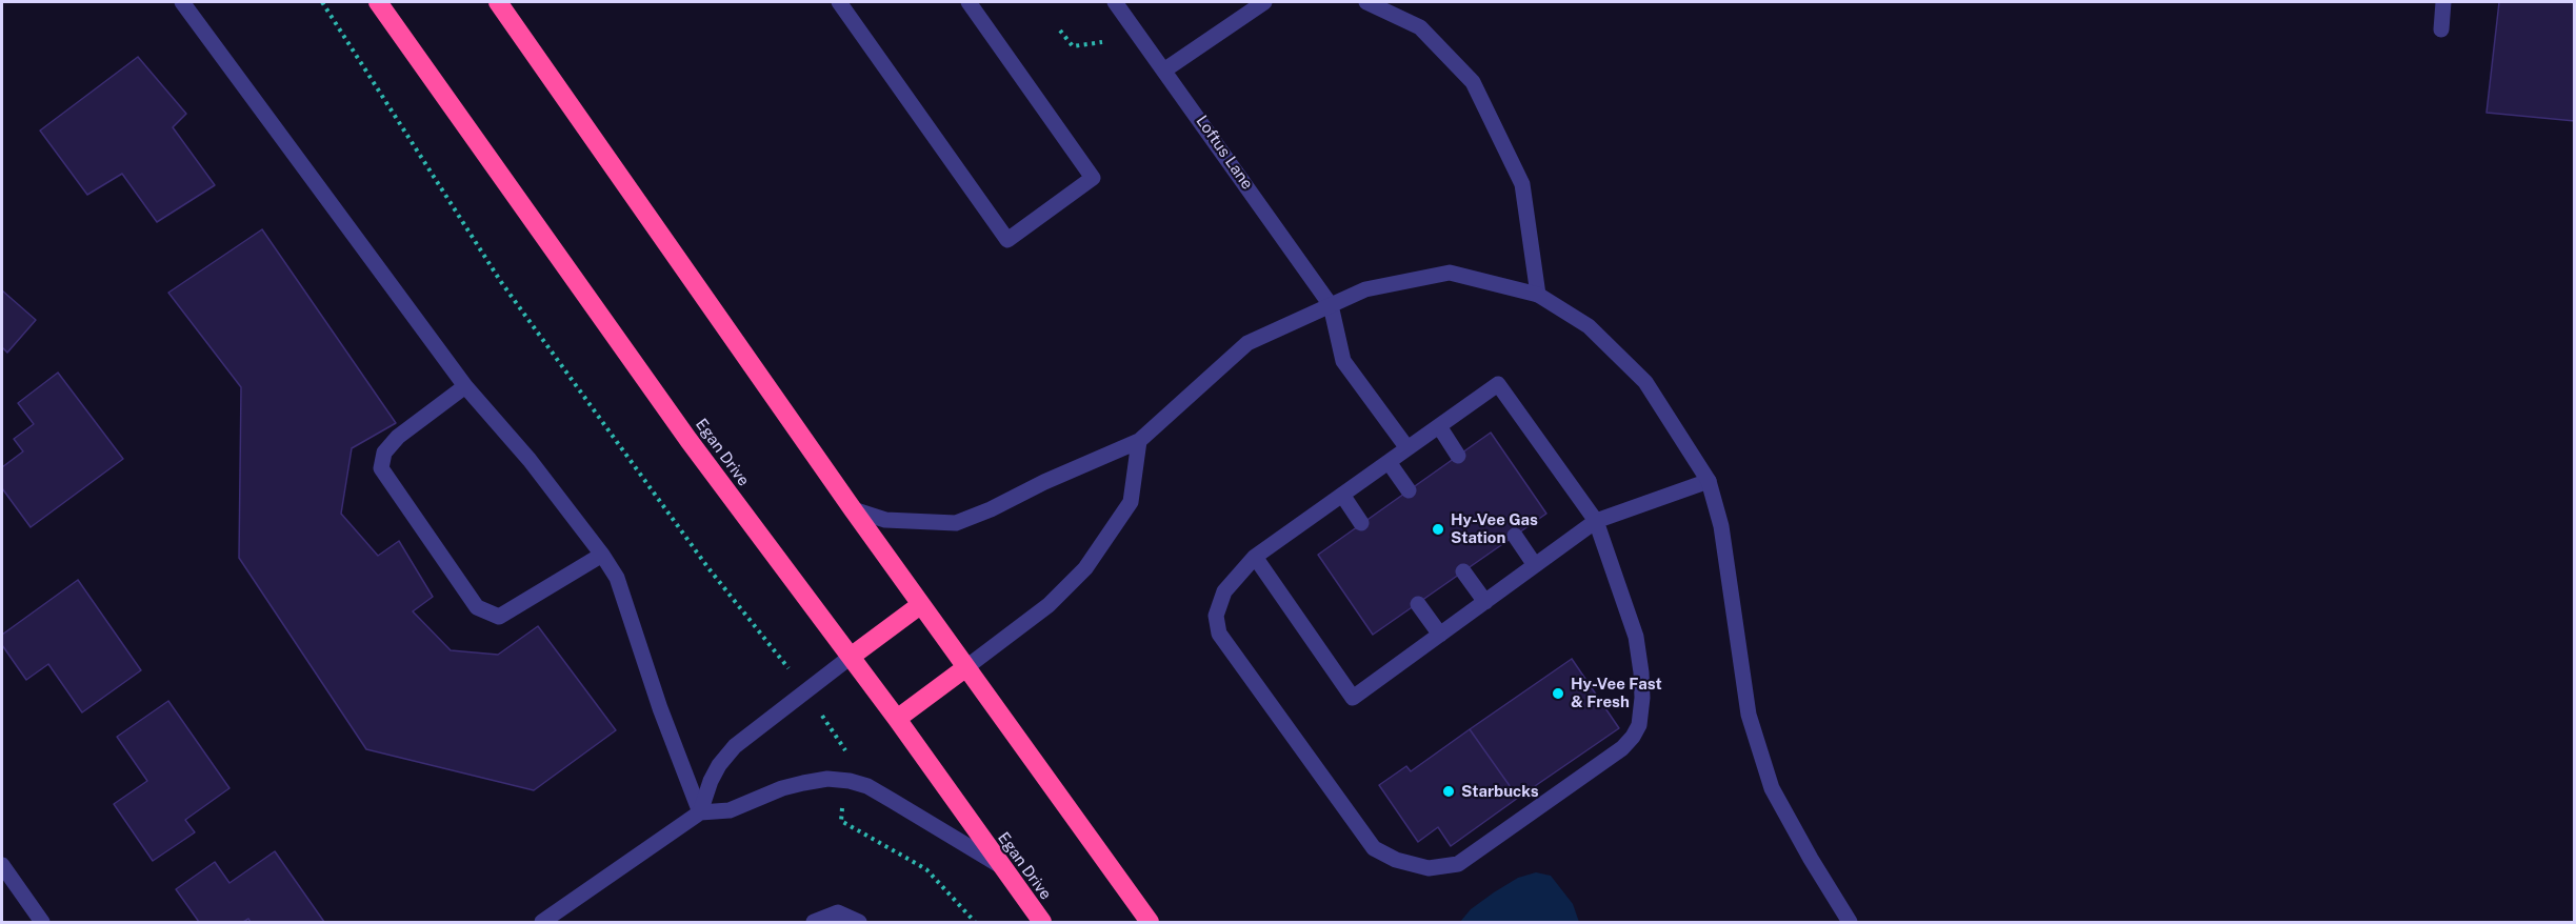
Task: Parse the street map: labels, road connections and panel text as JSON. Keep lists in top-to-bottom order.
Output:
{
  "streets": {
    "highway": ["Egan Drive"],
    "street": ["Loftus Lane"]
  },
  "places": ["Hy-Vee Gas Station", "Hy-Vee Fast & Fresh", "Starbucks"]
}
